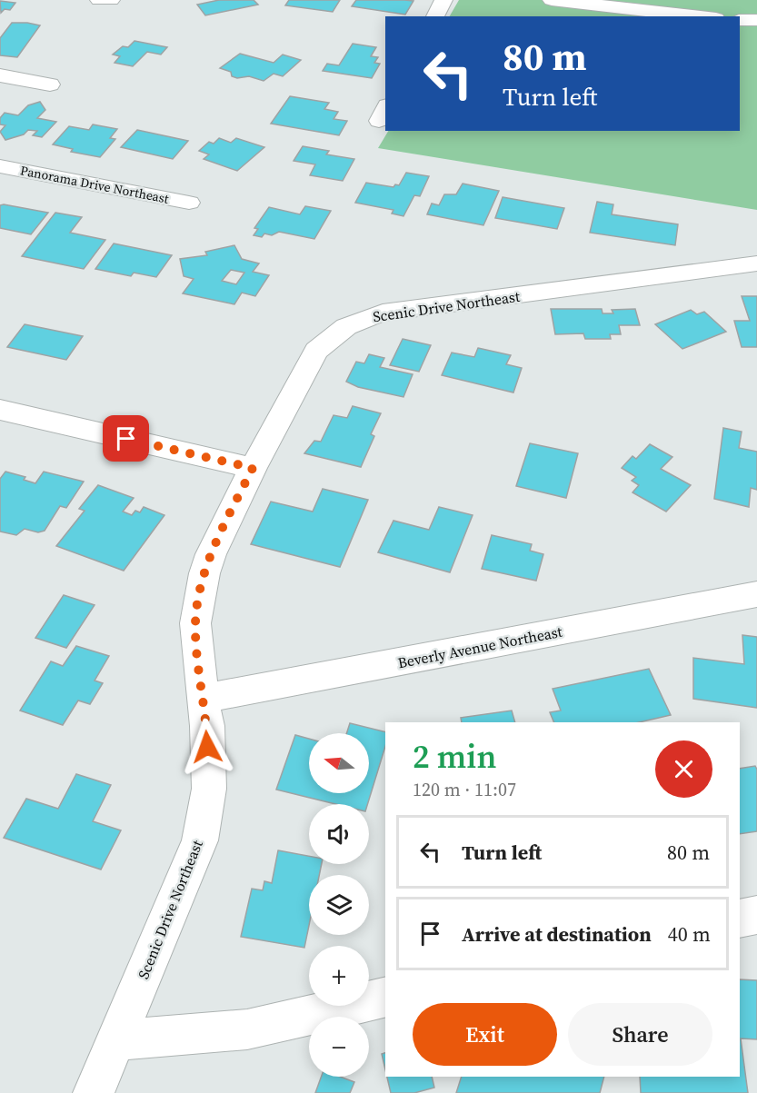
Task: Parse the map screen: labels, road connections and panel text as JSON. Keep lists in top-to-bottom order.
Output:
{
  "streets": {
    "street": ["Panorama Drive Northeast", "Scenic Drive Northeast", "Beverly Avenue Northeast"]
  },
  "crossings": [
    ["Scenic Drive Northeast", "Beverly Avenue Northeast"]
  ],
  "north": "left",
  "page": {
    "turn": ["80 m", "Turn left"],
    "heading": ["2 min", "120 m · 11:07"],
    "map_buttons": ["+", "−"],
    "list": [
      {
        "name": "Turn left",
        "value": "80 m"
      },
      {
        "name": "Arrive at destination",
        "value": "40 m"
      }
    ],
    "buttons": ["Exit", "Share"]
  }
}
